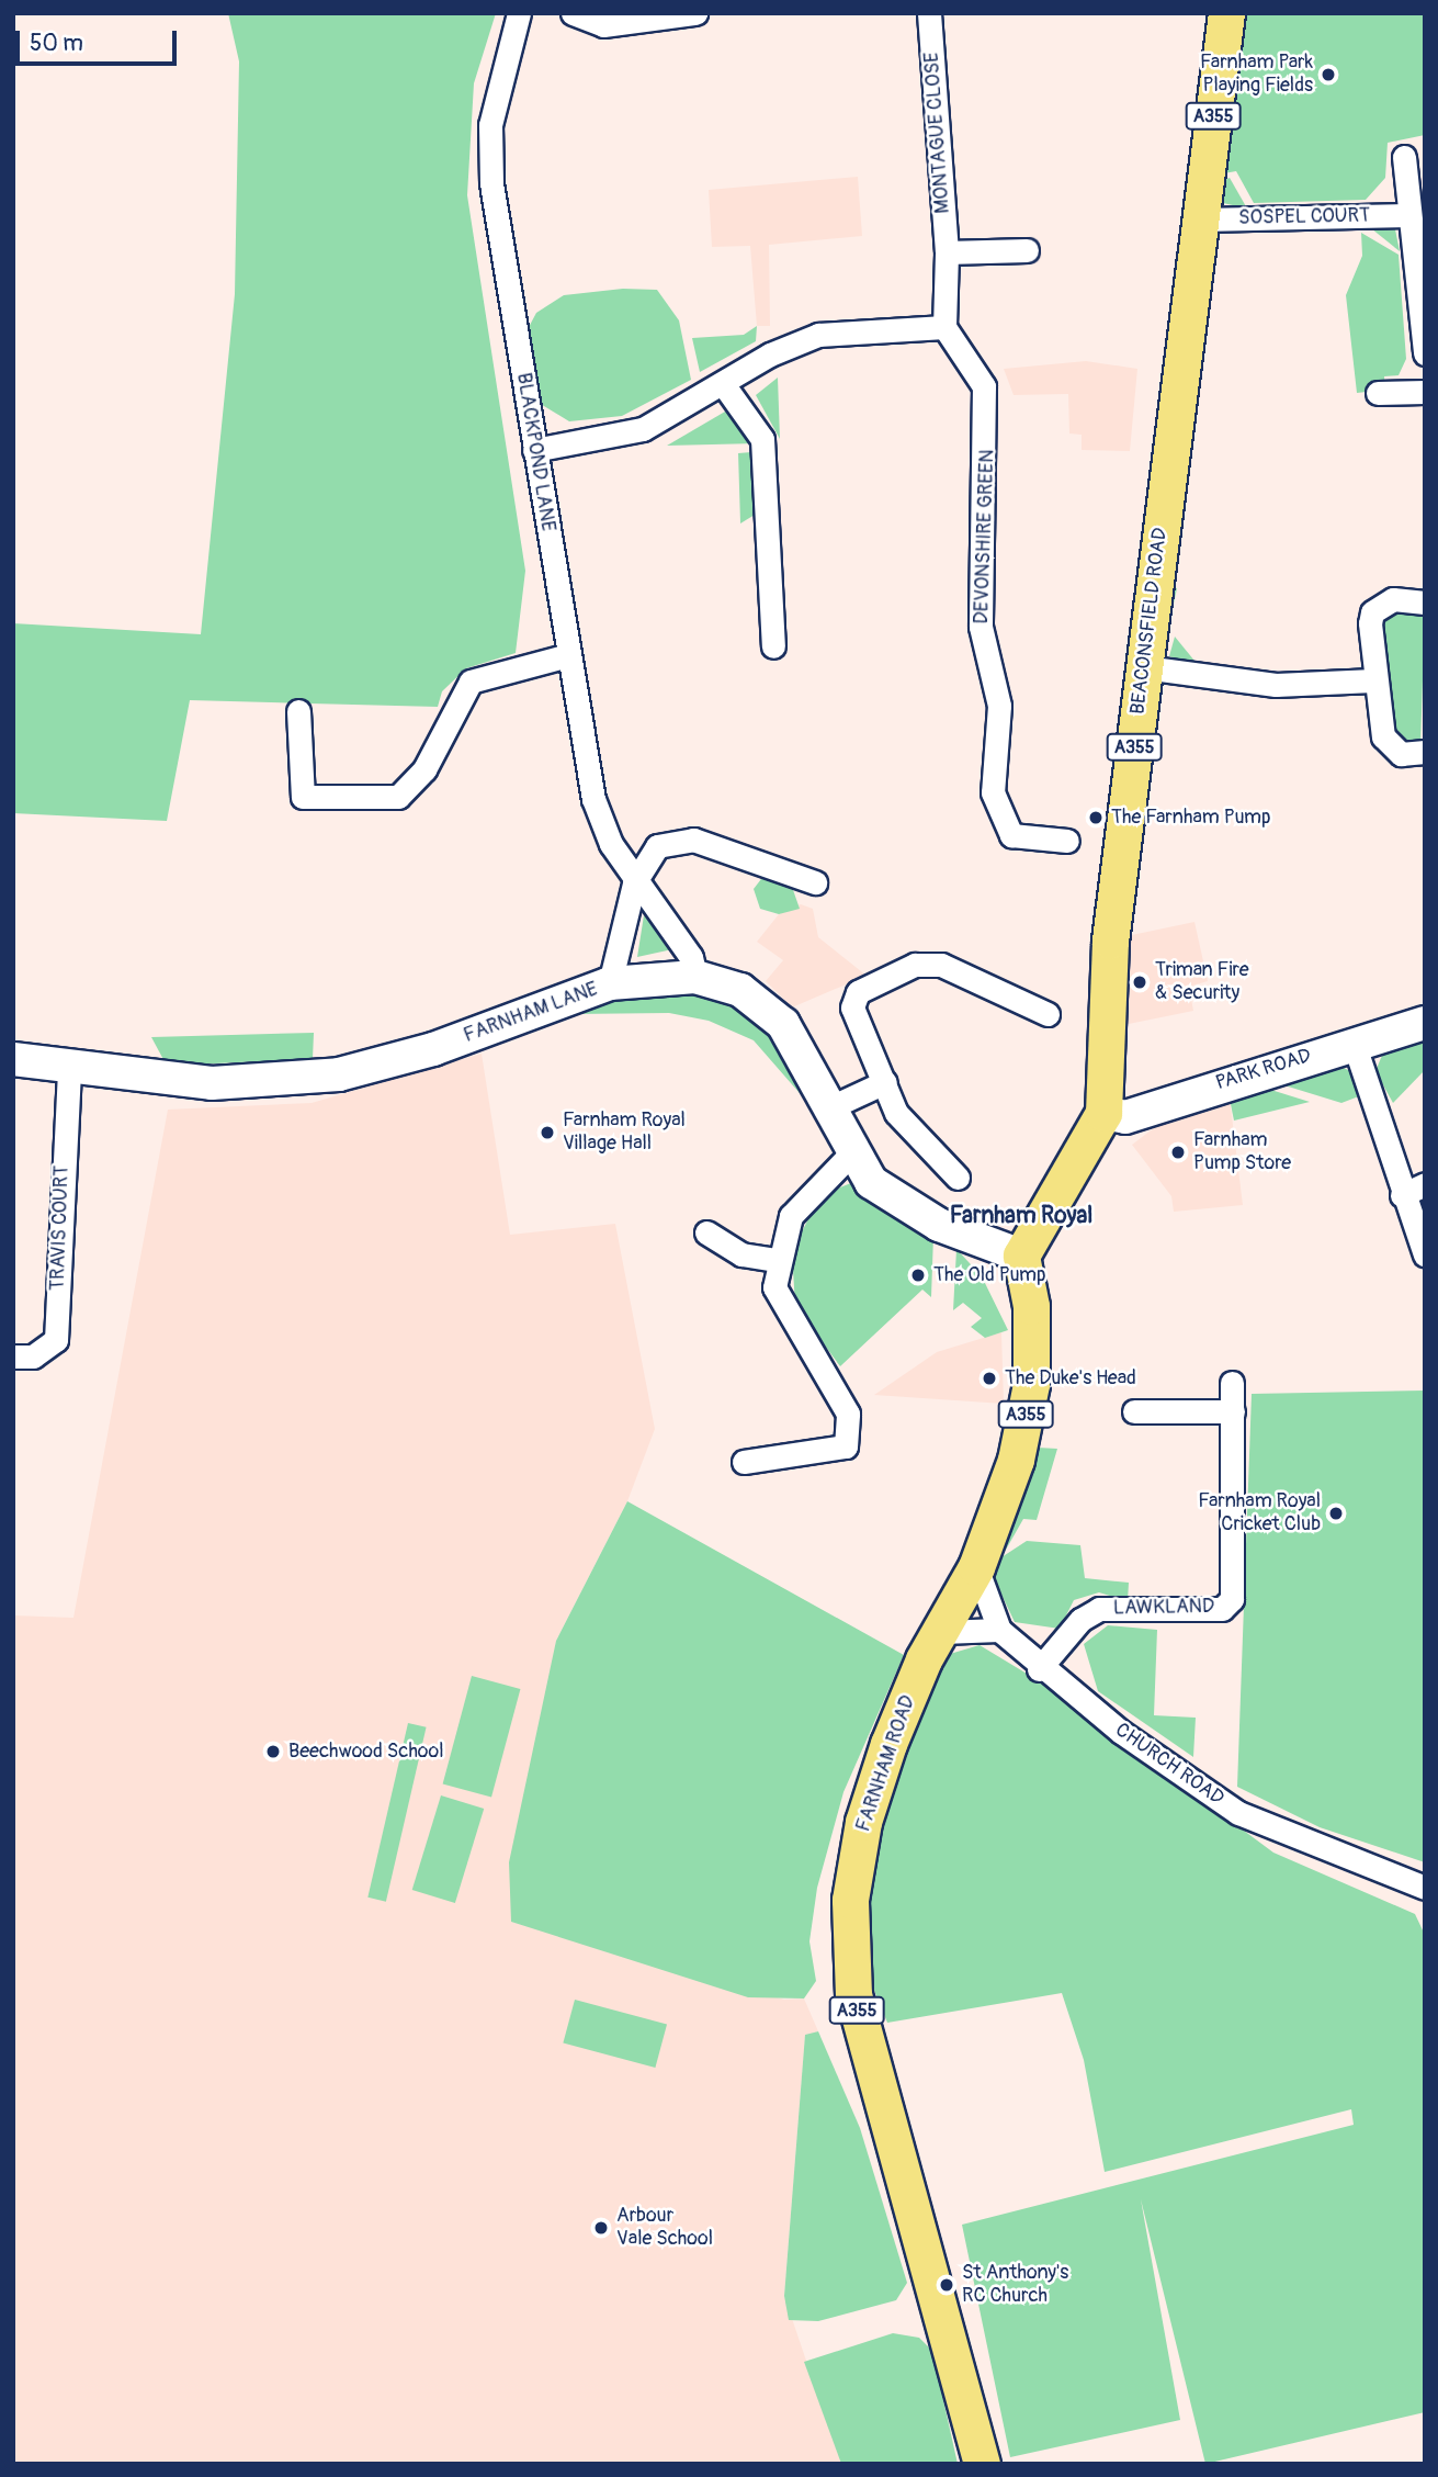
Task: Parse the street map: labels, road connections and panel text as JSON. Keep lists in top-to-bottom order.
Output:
{
  "streets": {
    "main road": ["A355", "BEACONSFIELD ROAD", "FARNHAM ROAD"],
    "street": [
      "MONTAGUE CLOSE",
      "SOSPEL COURT",
      "BLACKPOND LANE",
      "DEVONSHIRE GREEN",
      "FARNHAM LANE",
      "PARK ROAD",
      "TRAVIS COURT",
      "LAWKLAND",
      "CHURCH ROAD"
    ]
  },
  "crossings": [
    ["SOSPEL COURT", "BEACONSFIELD ROAD"],
    ["BLACKPOND LANE", "FARNHAM LANE"],
    ["BEACONSFIELD ROAD", "FARNHAM LANE"],
    ["BEACONSFIELD ROAD", "PARK ROAD"],
    ["BEACONSFIELD ROAD", "FARNHAM ROAD"],
    ["FARNHAM LANE", "TRAVIS COURT"],
    ["FARNHAM LANE", "FARNHAM ROAD"],
    ["LAWKLAND", "CHURCH ROAD"],
    ["FARNHAM ROAD", "CHURCH ROAD"]
  ],
  "districts": ["Farnham Royal"],
  "places": [
    "Farnham Park Playing Fields",
    "The Farnham Pump",
    "Triman Fire & Security",
    "Farnham Royal Village Hall",
    "Farnham Pump Store",
    "The Old Pump",
    "The Duke's Head",
    "Farnham Royal Cricket Club",
    "Beechwood School",
    "Arbour Vale School",
    "St Anthony's RC Church"
  ],
  "scale_bar": "50 m"
}
